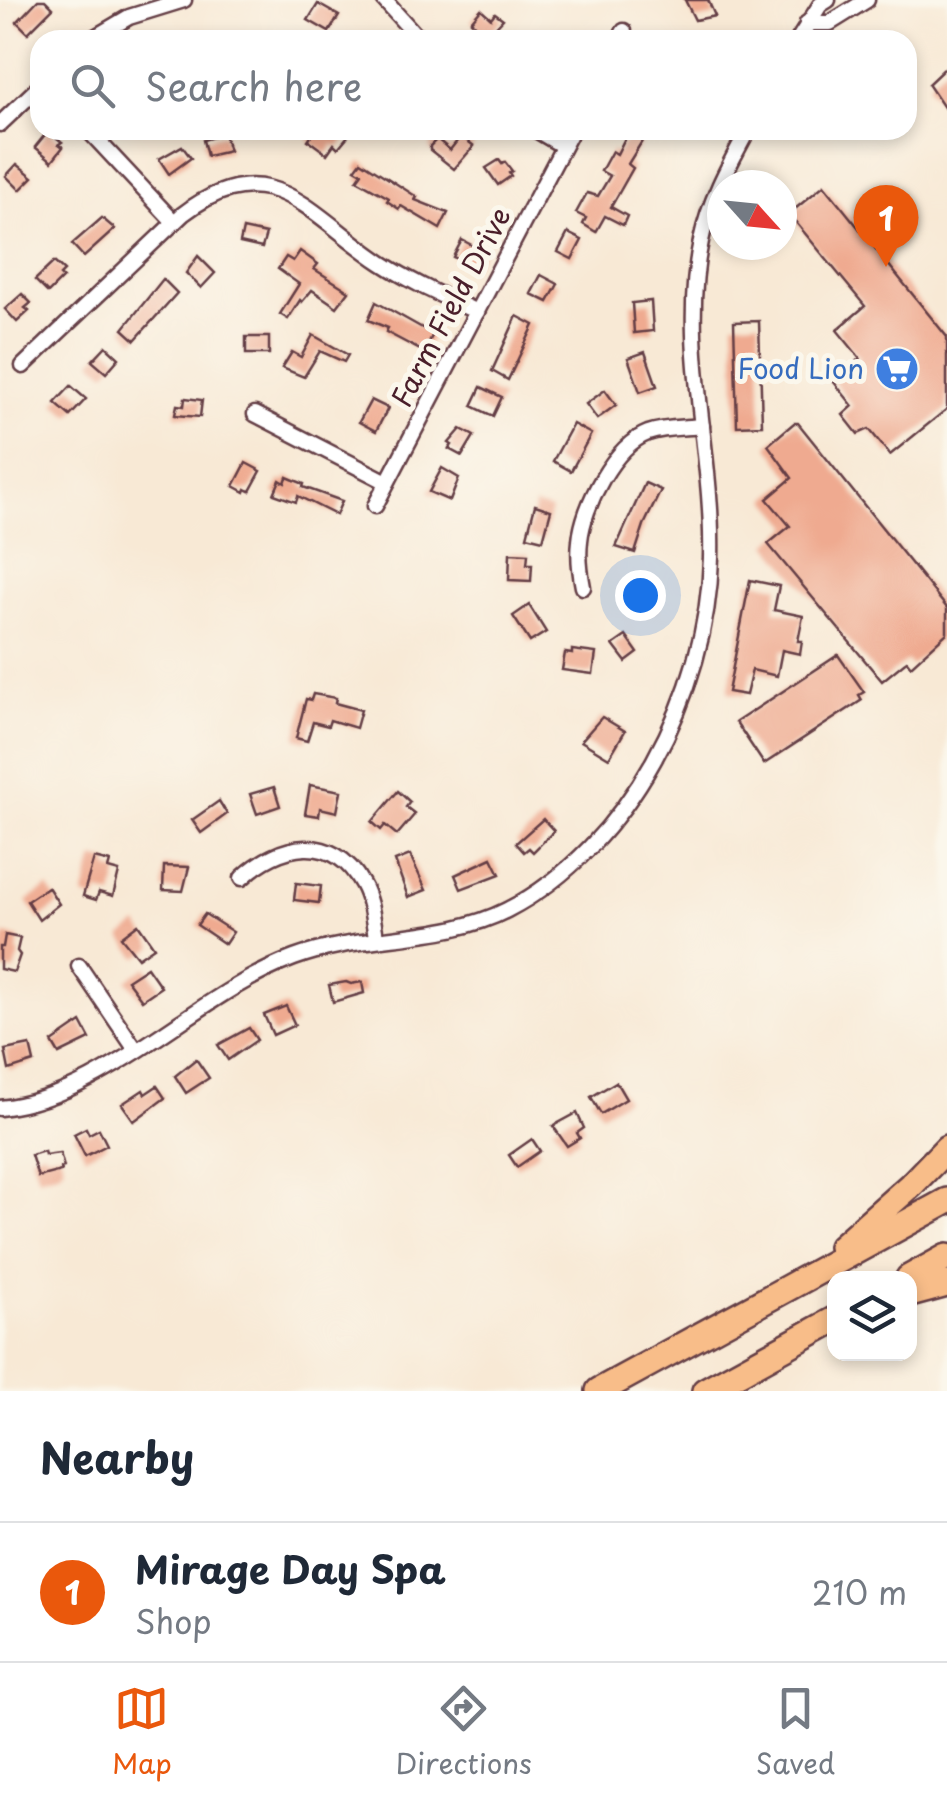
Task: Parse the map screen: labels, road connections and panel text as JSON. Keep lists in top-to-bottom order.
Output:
{
  "streets": {
    "street": ["Farm Field Drive"]
  },
  "places": {
    "supermarket": ["Food Lion"]
  },
  "north": "bottom right",
  "page": {
    "search": "Search here",
    "pins": "1",
    "heading": "Nearby",
    "list": [
      {
        "mark": "1",
        "name": "Mirage Day Spa",
        "note": "Shop",
        "value": "210 m"
      }
    ],
    "nav": ["Map", "Directions", "Saved"]
  }
}
